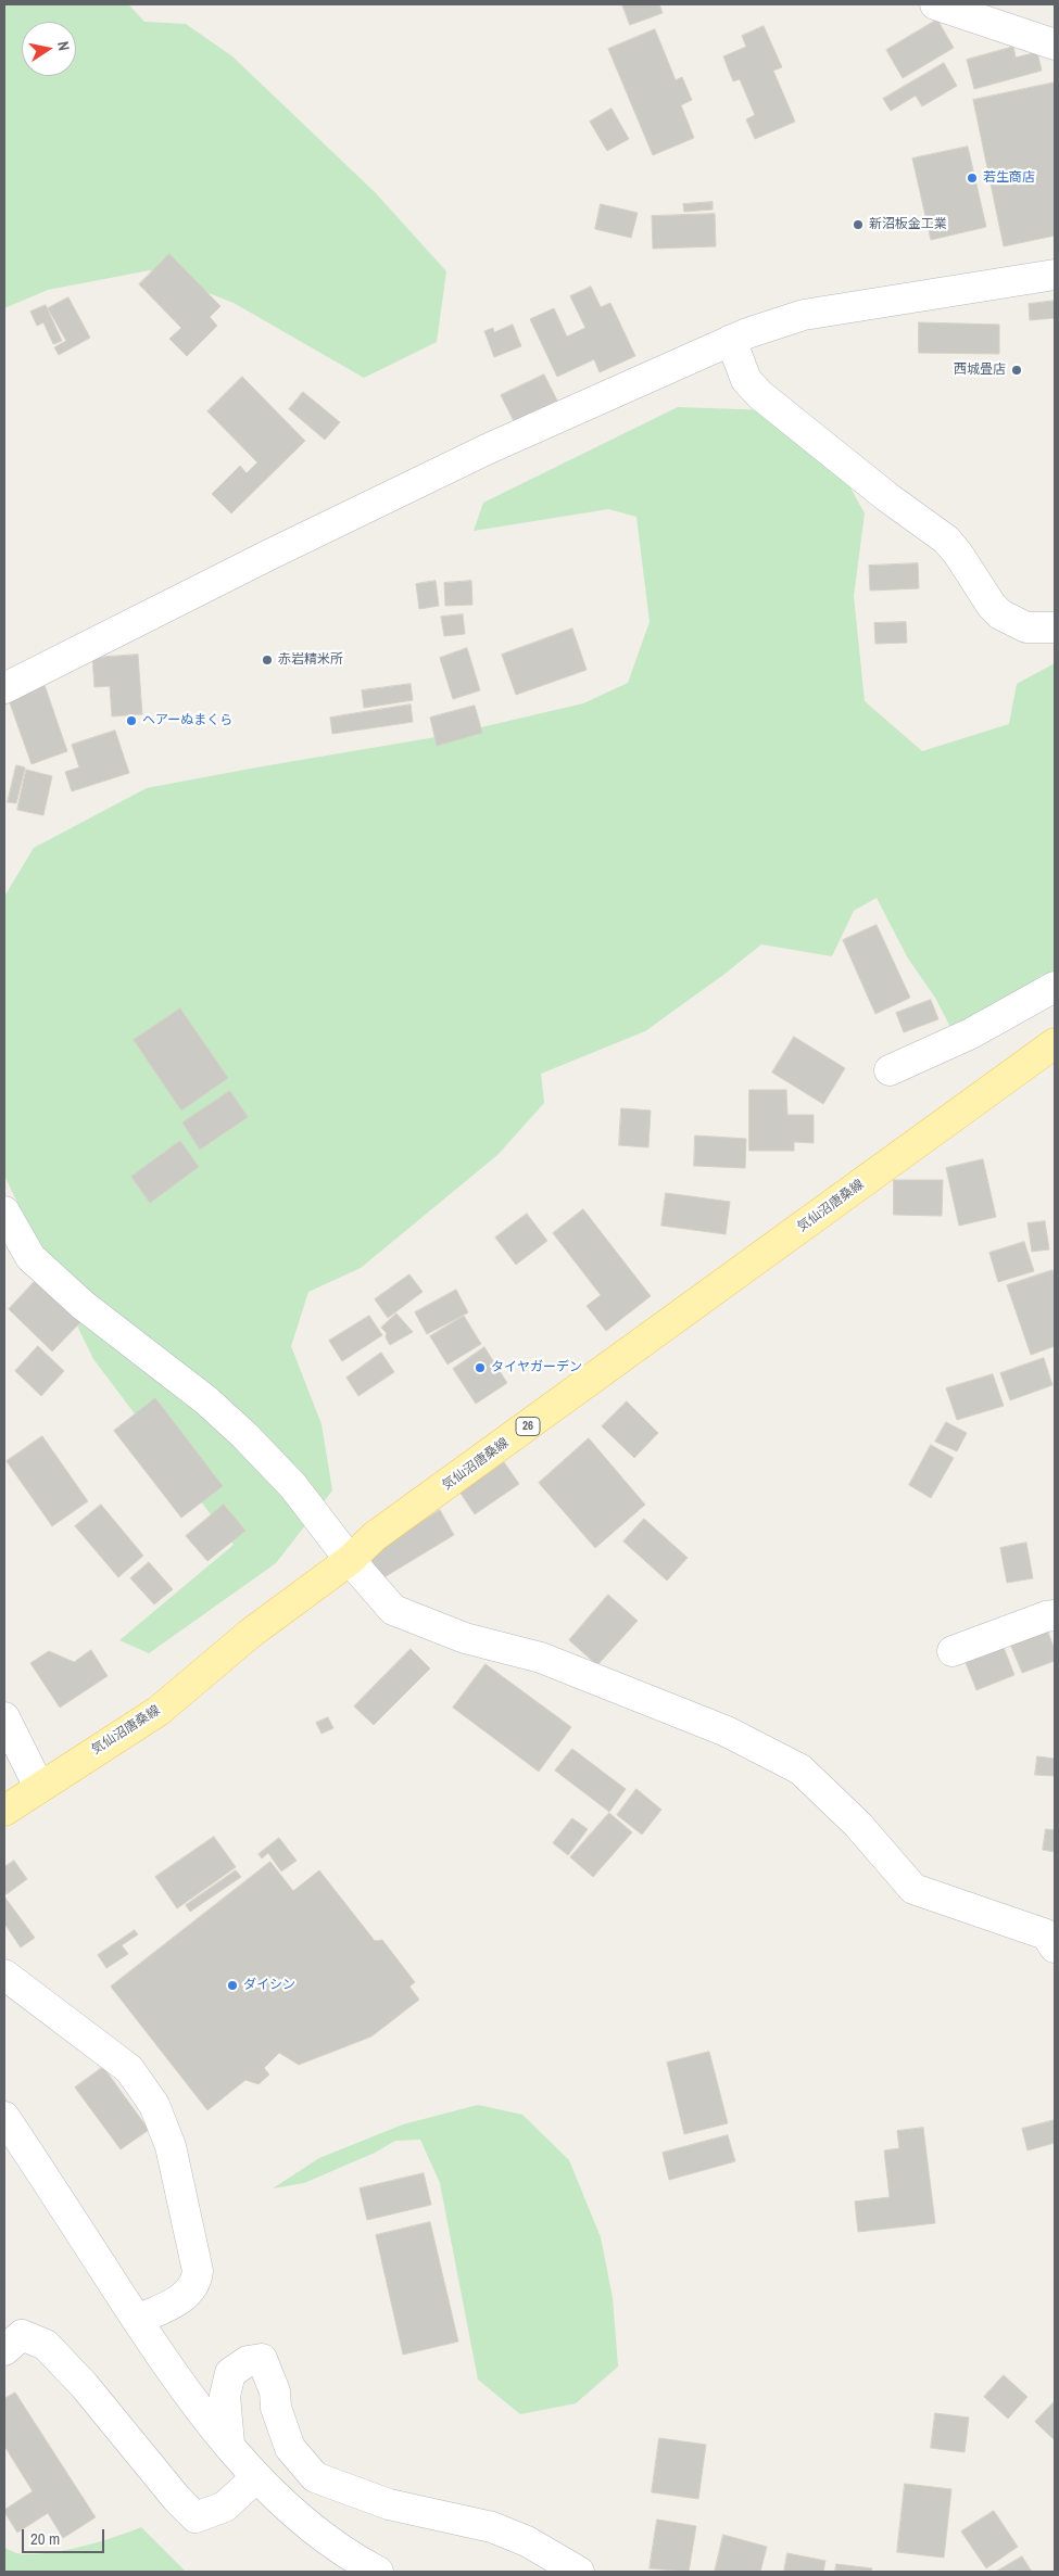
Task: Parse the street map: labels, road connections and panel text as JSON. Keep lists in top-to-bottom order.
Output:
{
  "streets": {
    "main road": ["気仙沼唐桑線", "26"]
  },
  "places": [
    "若生商店",
    "新沼板金工業",
    "西城畳店",
    "赤岩精米所",
    "ヘアーぬまくら",
    "タイヤガーデン",
    "ダイシン"
  ],
  "scale_bar": "20 m",
  "north": "right"
}
